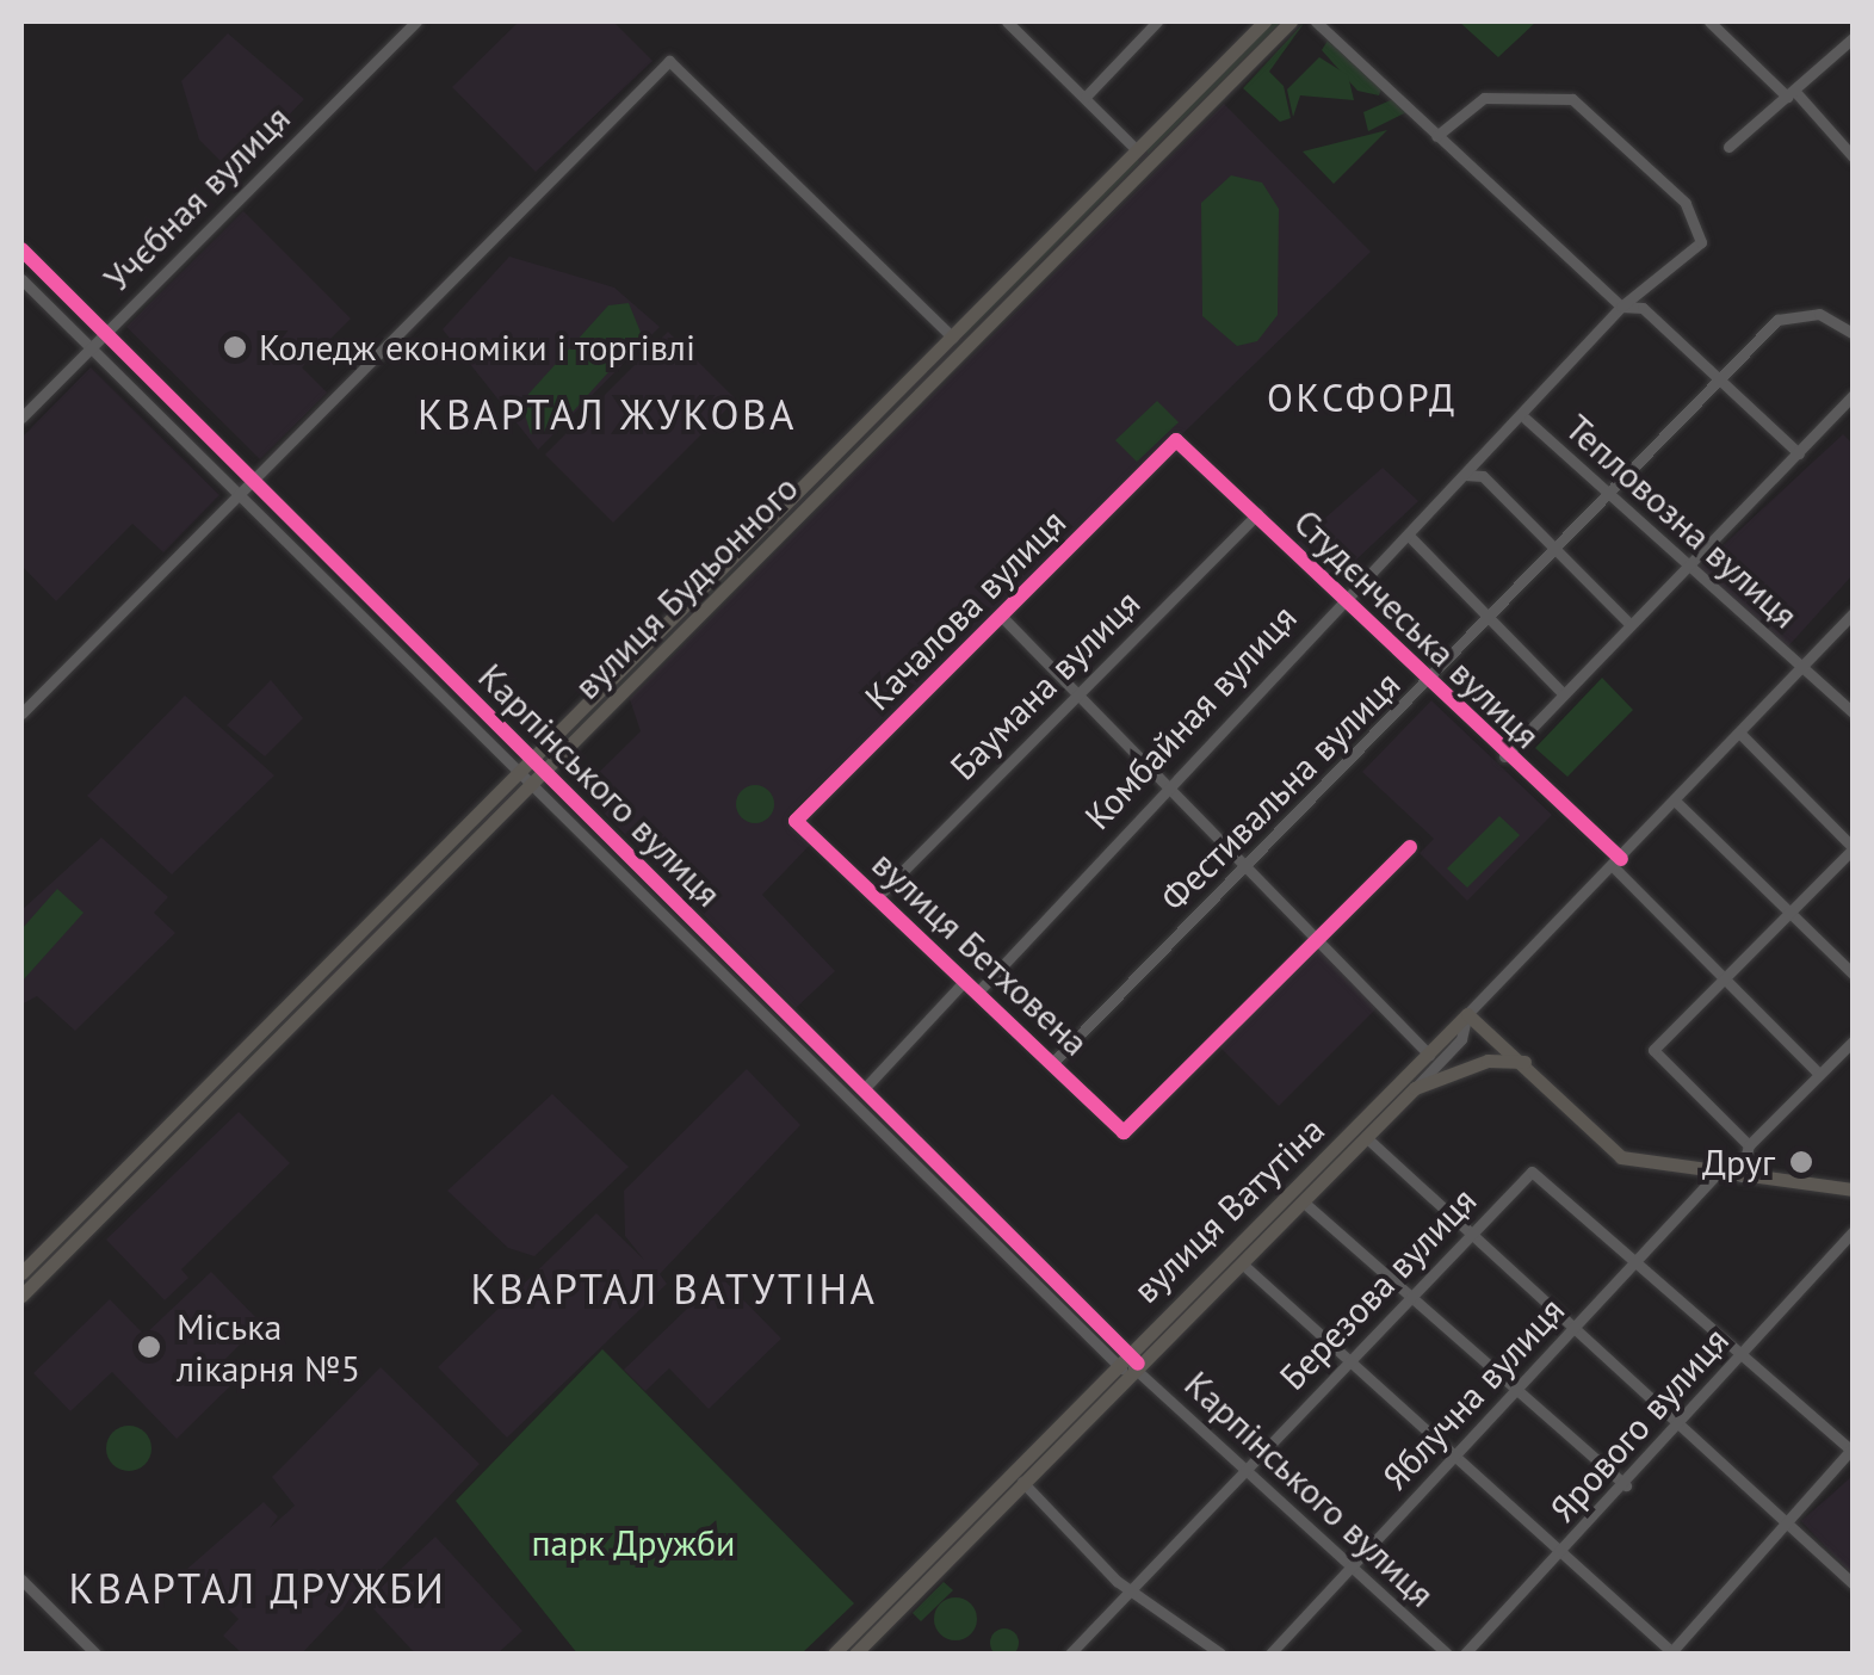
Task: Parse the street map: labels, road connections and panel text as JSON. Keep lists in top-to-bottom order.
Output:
{
  "streets": {
    "main road": ["вулиця Будьонного", "вулиця Ватутіна"],
    "street": [
      "Учєбная вулиця",
      "Тепловозна вулиця",
      "Качалова вулиця",
      "Студєнчеська вулиця",
      "Баумана вулиця",
      "Комбайная вулиця",
      "Карпінського вулиця",
      "Фестивальна вулиця",
      "вулиця Бетховена",
      "Березова вулиця",
      "Яблучна вулиця",
      "Ярового вулиця"
    ]
  },
  "crossings": [
    ["Учєбная вулиця", "Карпінського вулиця"],
    ["Тепловозна вулиця", "Комбайная вулиця"],
    ["Тепловозна вулиця", "Фестивальна вулиця"],
    ["Тепловозна вулиця", "вулиця Ватутіна"],
    ["вулиця Будьонного", "Карпінського вулиця"],
    ["Качалова вулиця", "Студєнчеська вулиця"],
    ["Качалова вулиця", "вулиця Бетховена"],
    ["Студєнчеська вулиця", "Баумана вулиця"],
    ["Студєнчеська вулиця", "Комбайная вулиця"],
    ["Студєнчеська вулиця", "Фестивальна вулиця"],
    ["Студєнчеська вулиця", "вулиця Ватутіна"],
    ["Баумана вулиця", "вулиця Бетховена"],
    ["Комбайная вулиця", "вулиця Бетховена"],
    ["Карпінського вулиця", "вулиця Ватутіна"],
    ["Карпінського вулиця", "Березова вулиця"],
    ["Карпінського вулиця", "Яблучна вулиця"],
    ["Фестивальна вулиця", "вулиця Бетховена"],
    ["Березова вулиця", "Яблучна вулиця"]
  ],
  "districts": [
    "ОКСФОРД",
    "КВАРТАЛ ЖУКОВА",
    "КВАРТАЛ ВАТУТІНА",
    "КВАРТАЛ ДРУЖБИ"
  ],
  "parks": ["парк Дружби"],
  "places": ["Коледж економіки і торгівлі", "Друг", "Міська лікарня №5"]
}
